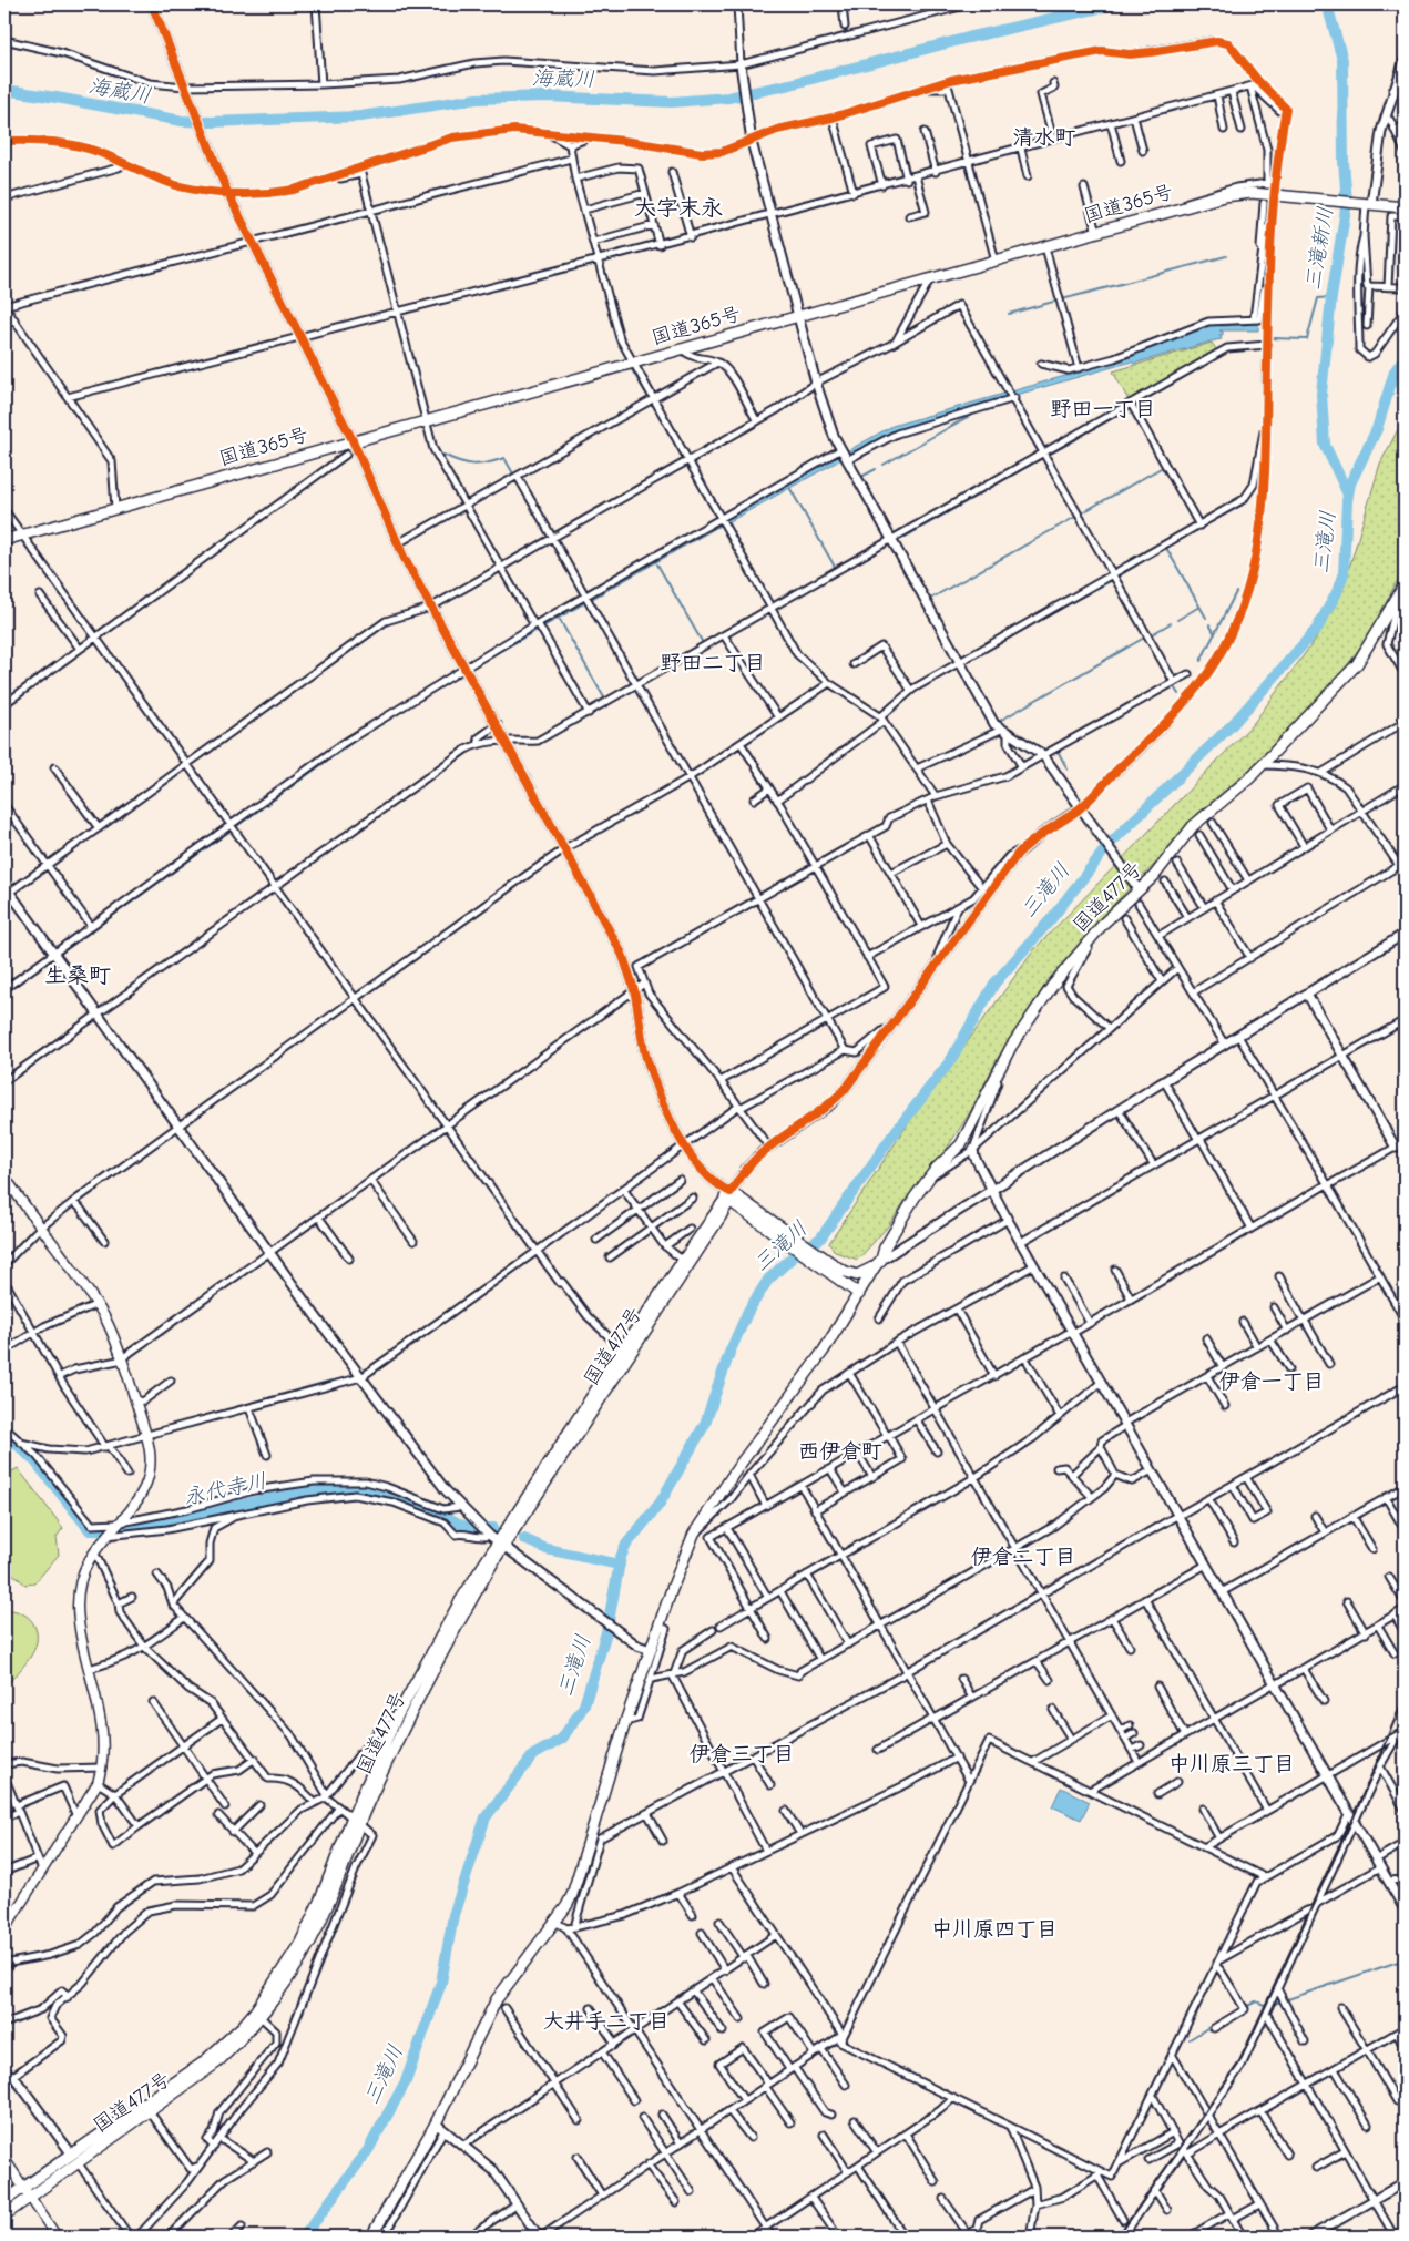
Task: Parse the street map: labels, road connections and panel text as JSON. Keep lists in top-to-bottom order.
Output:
{
  "streets": {
    "highway": ["国道365号", "国道477号"]
  },
  "districts": [
    "清水町",
    "大字末永",
    "野田一丁目",
    "野田二丁目",
    "生桑町",
    "伊倉一丁目",
    "西伊倉町",
    "伊倉二丁目",
    "伊倉三丁目",
    "中川原三丁目",
    "中川原四丁目",
    "大井手二丁目"
  ],
  "water": [
    "海蔵川",
    "三滝新川",
    "三滝川",
    "永代寺川"
  ]
}
